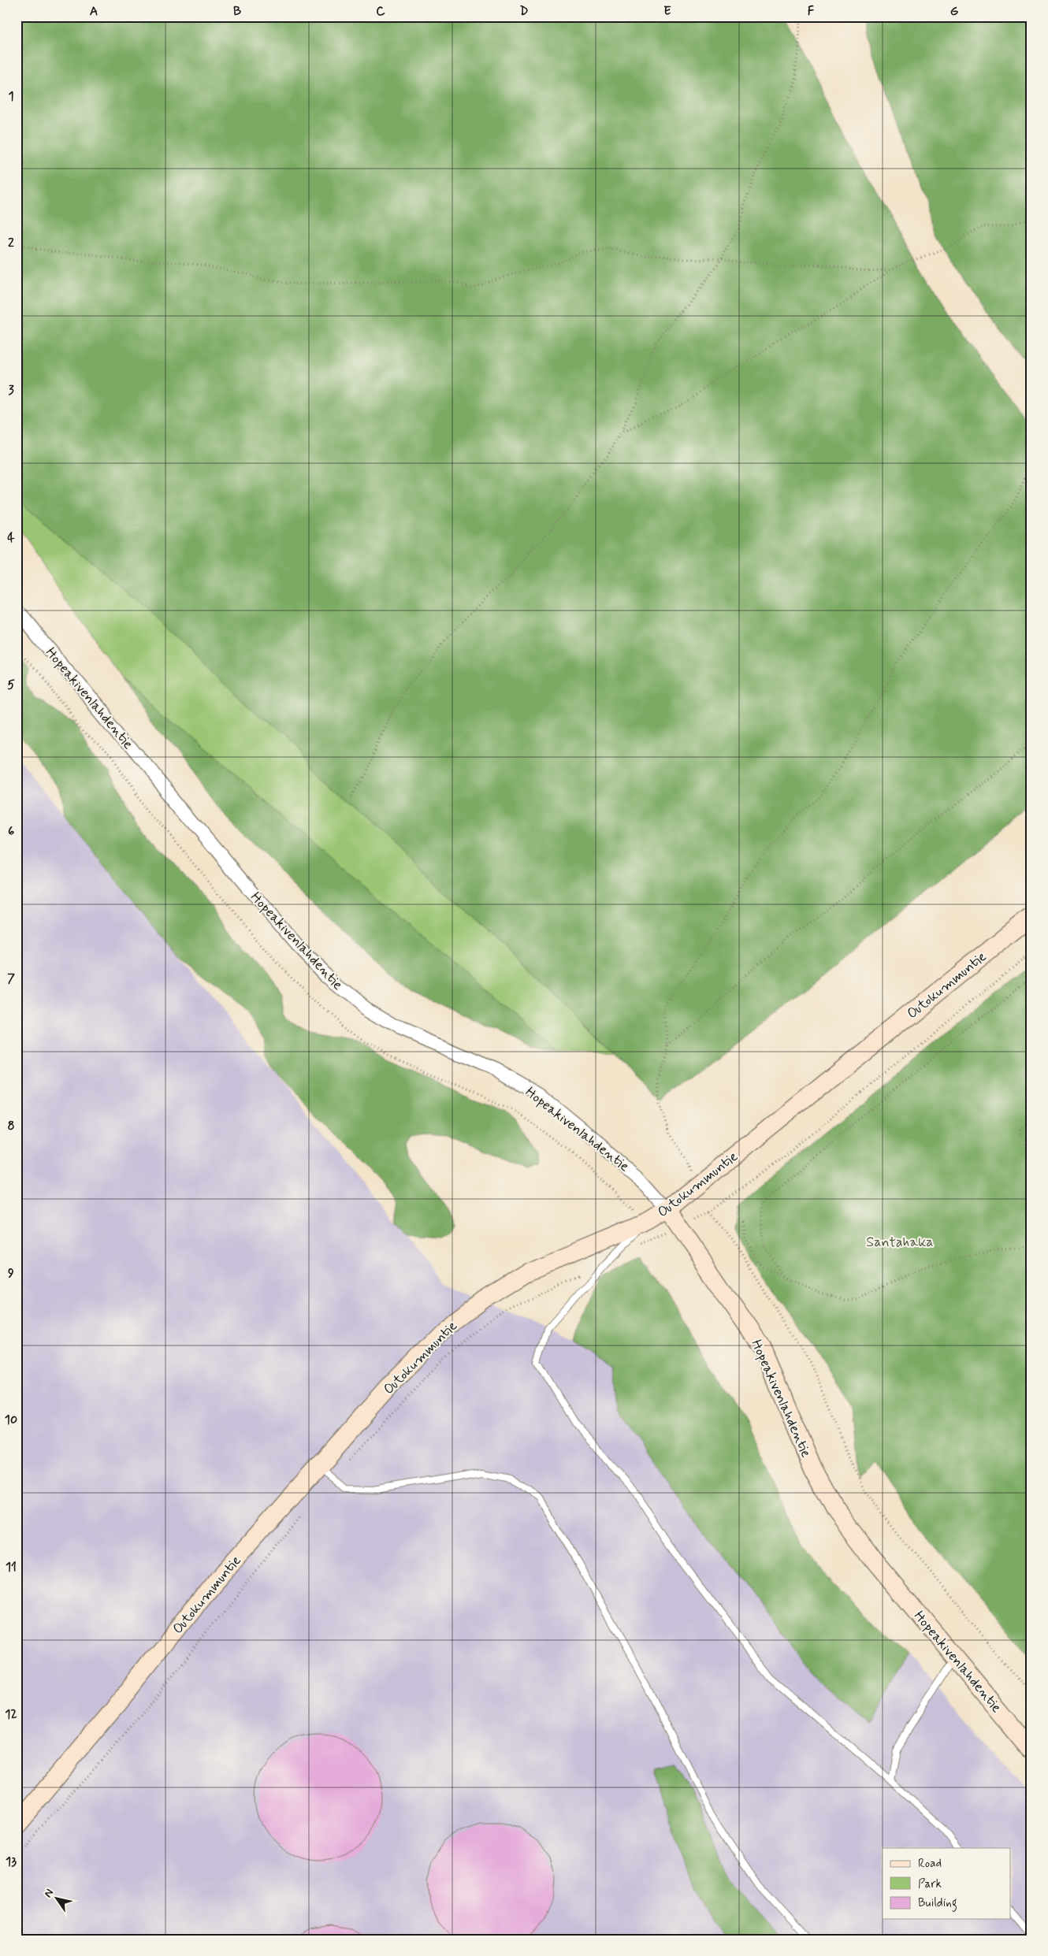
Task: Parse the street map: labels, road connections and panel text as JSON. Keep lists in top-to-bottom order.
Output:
{
  "streets": {
    "street": ["Hopeakivenlahdentie", "Outokummuntie"]
  },
  "crossings": [
    ["Hopeakivenlahdentie", "Outokummuntie"]
  ],
  "parks": ["Santahaka"],
  "legend": ["Road", "Park", "Building"],
  "north": "top left",
  "grid": {
    "columns": [
      "A",
      "B",
      "C",
      "D",
      "E",
      "F",
      "G"
    ],
    "rows": [
      "1",
      "2",
      "3",
      "4",
      "5",
      "6",
      "7",
      "8",
      "9",
      "10",
      "11",
      "12",
      "13"
    ]
  }
}
